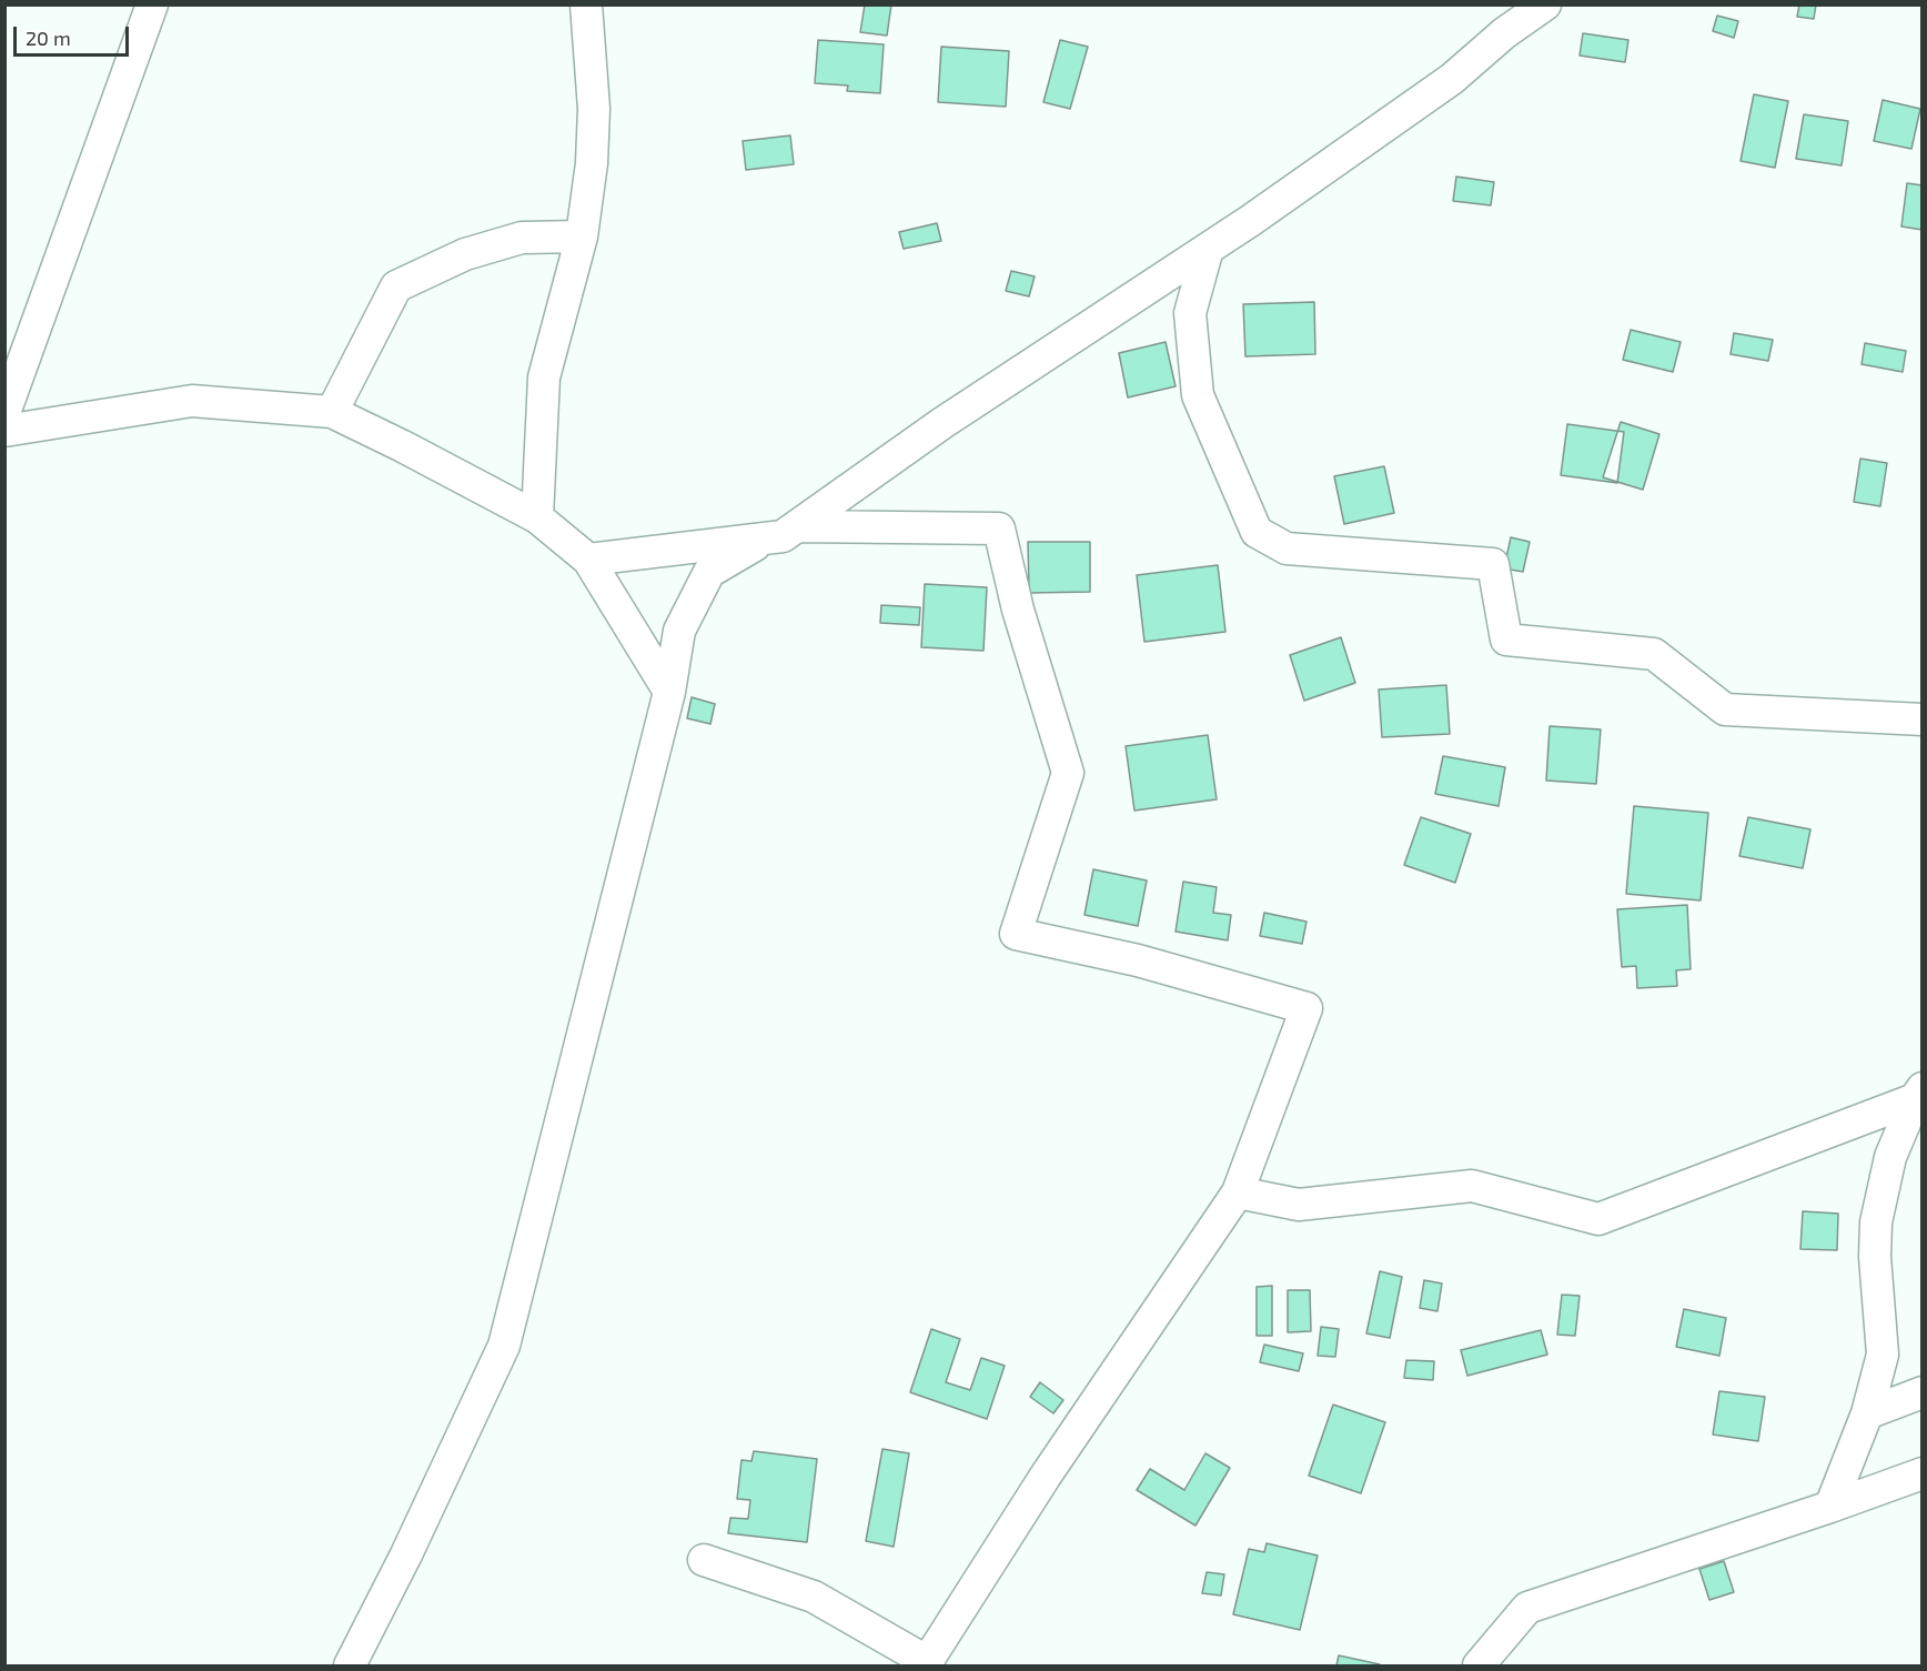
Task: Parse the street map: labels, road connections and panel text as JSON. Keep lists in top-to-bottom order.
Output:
{
  "scale_bar": "20 m"
}
